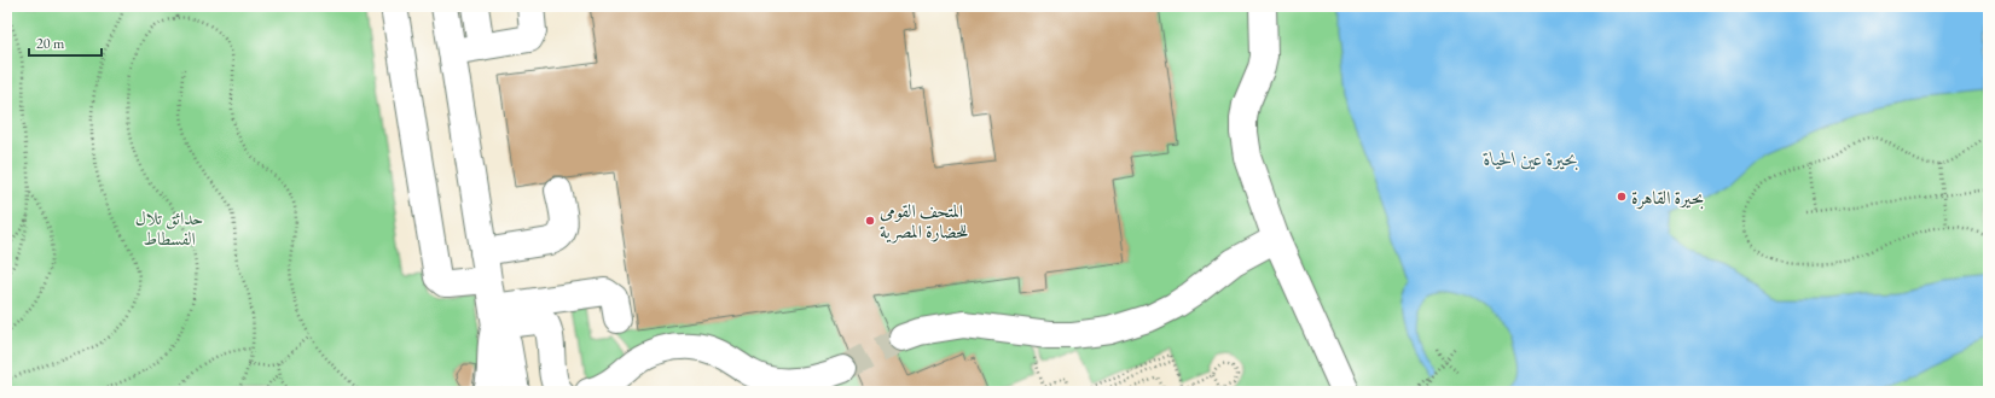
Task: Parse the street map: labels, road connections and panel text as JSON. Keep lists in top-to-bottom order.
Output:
{
  "water": ["بحيرة عين الحياة"],
  "parks": ["حدائق تلال الفسطاط"],
  "places": ["بحيرة القاهرة", "المتحف القومى للحضارة المصرية"],
  "scale_bar": "20 m"
}
